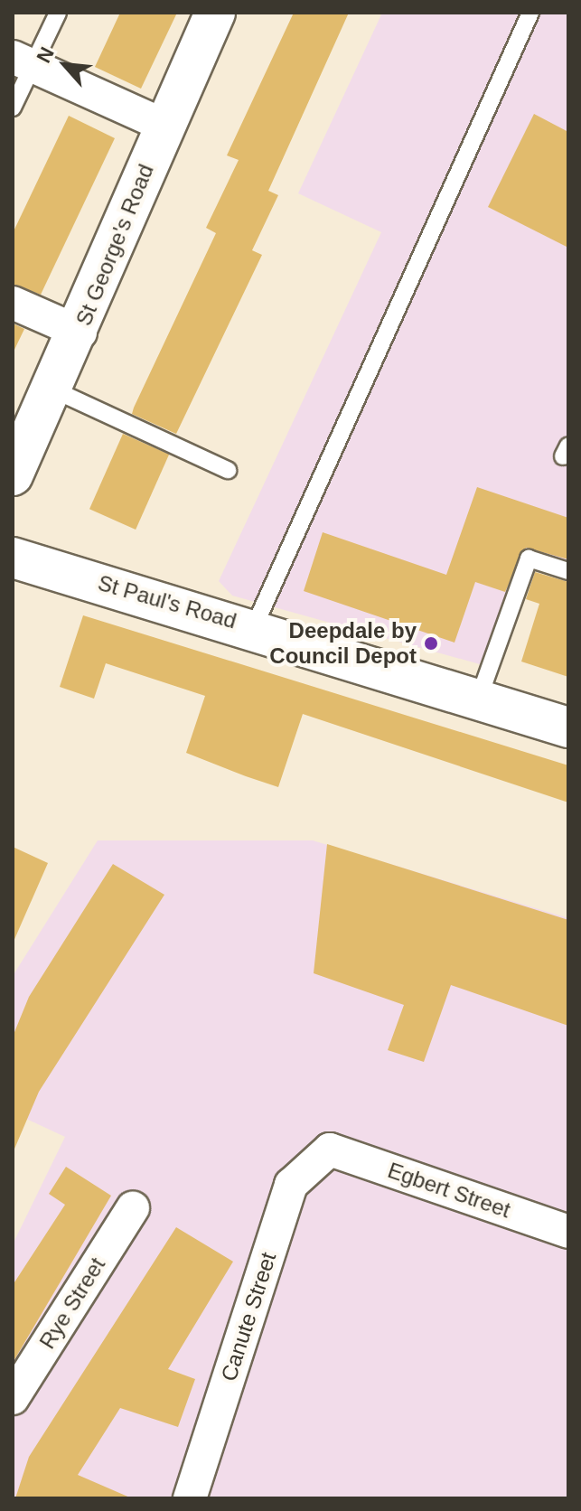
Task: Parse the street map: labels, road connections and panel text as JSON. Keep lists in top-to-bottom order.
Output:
{
  "streets": {
    "street": [
      "St George's Road",
      "St Paul's Road",
      "Egbert Street",
      "Rye Street",
      "Canute Street"
    ]
  },
  "crossings": [
    ["Egbert Street", "Canute Street"]
  ],
  "places": ["Deepdale by Council Depot"],
  "north": "top left"
}
